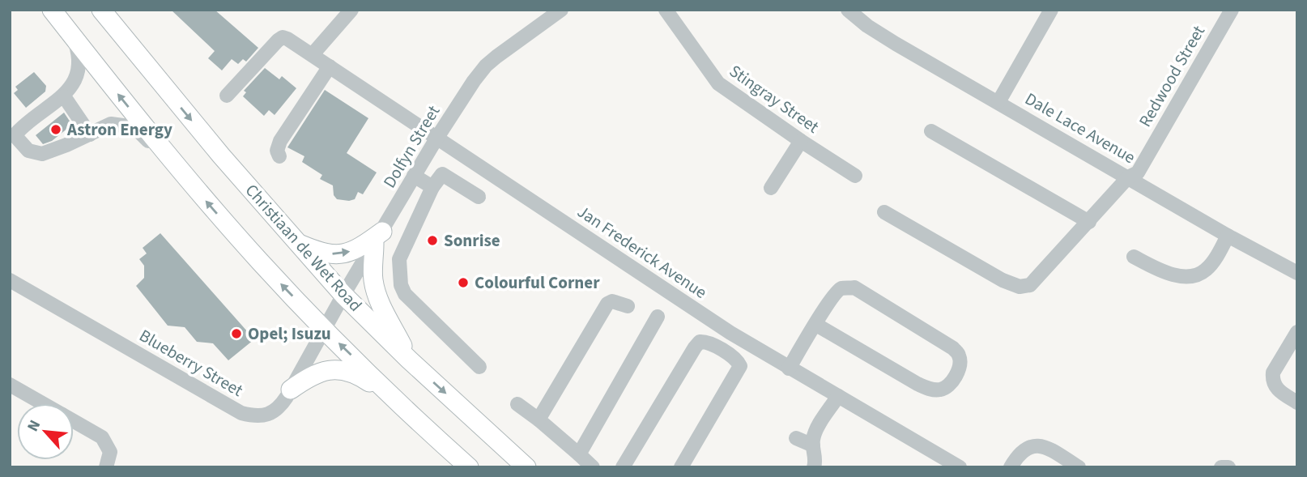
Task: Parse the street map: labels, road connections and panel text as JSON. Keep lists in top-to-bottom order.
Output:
{
  "streets": {
    "main road": ["Christiaan de Wet Road"],
    "street": [
      "Redwood Street",
      "Stingray Street",
      "Dale Lace Avenue",
      "Dolfyn Street",
      "Jan Frederick Avenue",
      "Blueberry Street"
    ]
  },
  "crossings": [
    ["Redwood Street", "Dale Lace Avenue"],
    ["Dolfyn Street", "Christiaan de Wet Road"],
    ["Dolfyn Street", "Jan Frederick Avenue"],
    ["Dolfyn Street", "Blueberry Street"]
  ],
  "places": [
    "Astron Energy",
    "Sonrise",
    "Colourful Corner",
    "Opel; Isuzu"
  ],
  "north": "top left"
}
